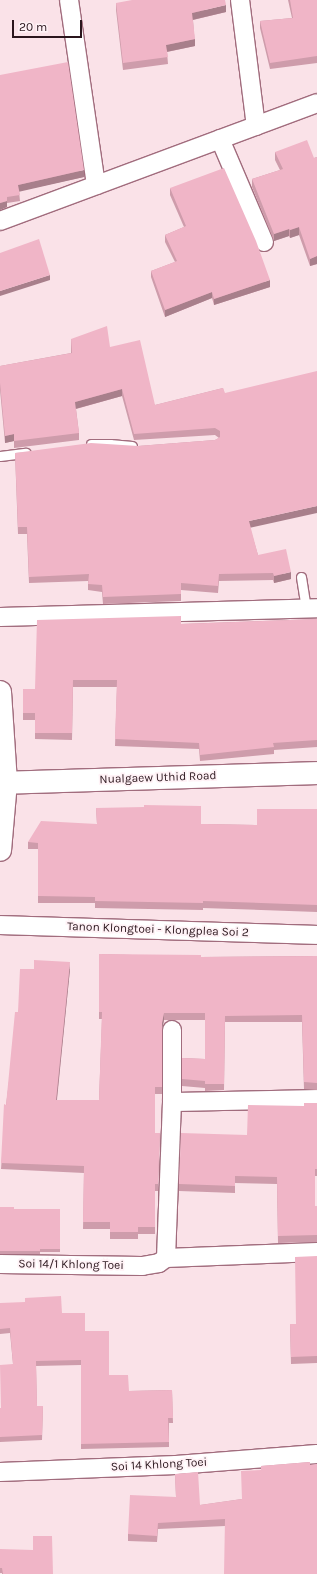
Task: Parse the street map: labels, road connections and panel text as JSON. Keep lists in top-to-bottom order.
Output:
{
  "streets": {
    "street": [
      "Nualgaew Uthid Road",
      "Tanon Klongtoei - Klongplea Soi 2",
      "Soi 14/1 Khlong Toei",
      "Soi 14 Khlong Toei"
    ]
  },
  "scale_bar": "20 m"
}
